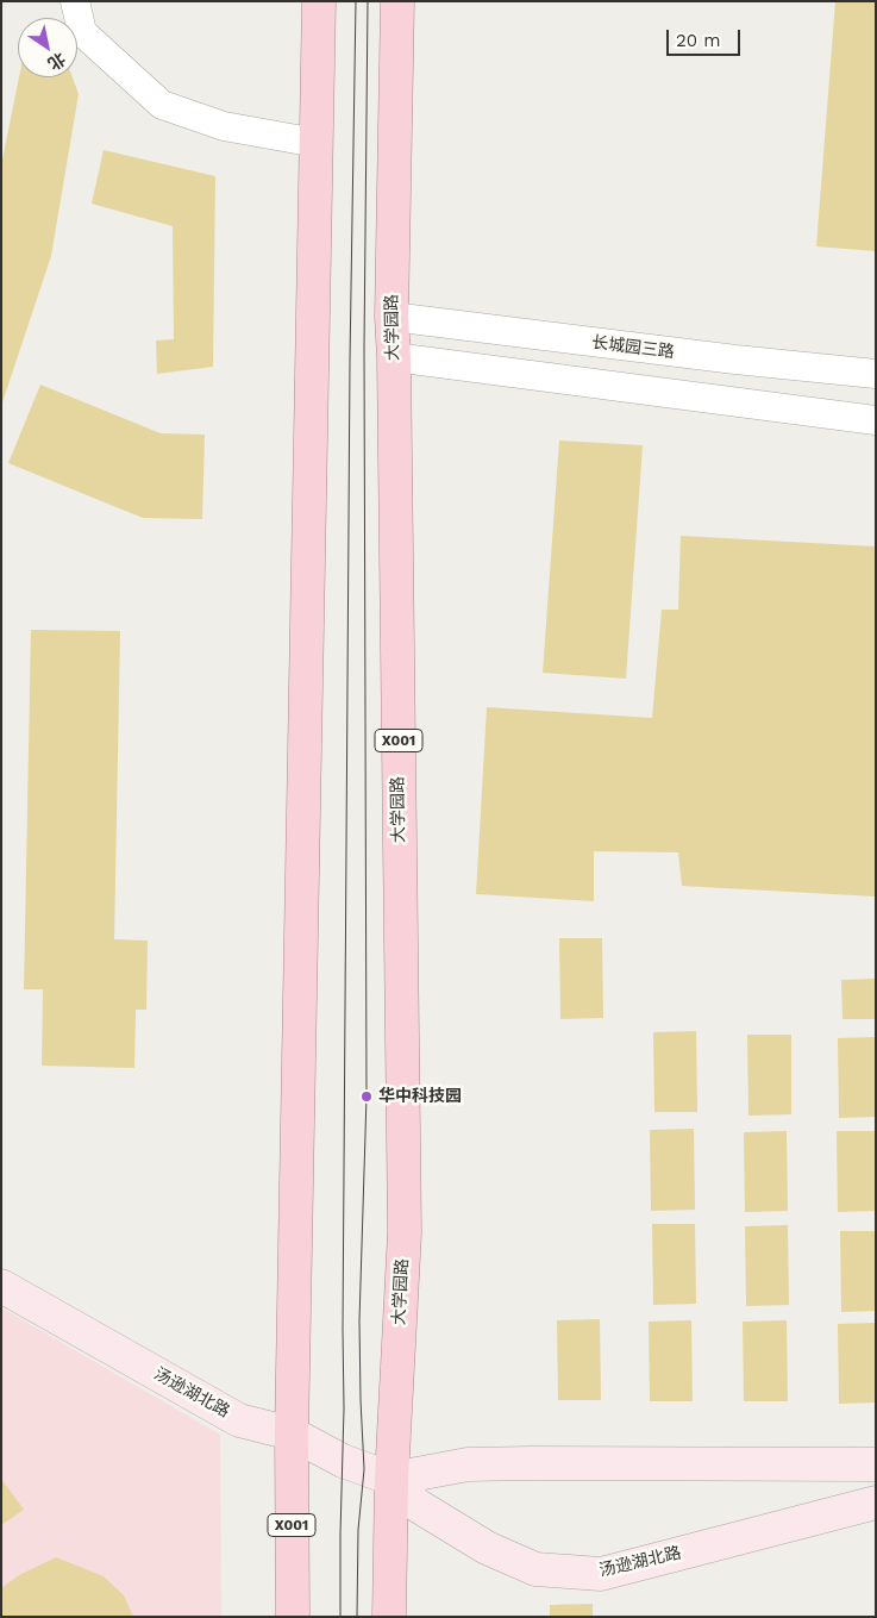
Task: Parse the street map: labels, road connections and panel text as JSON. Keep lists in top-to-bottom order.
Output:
{
  "streets": {
    "main road": ["大学园路", "X001", "汤逊湖北路"],
    "street": ["长城园三路"]
  },
  "crossings": [
    ["大学园路", "长城园三路"],
    ["大学园路", "汤逊湖北路"],
    ["X001", "汤逊湖北路"]
  ],
  "places": ["华中科技园"],
  "scale_bar": "20 m",
  "north": "bottom right"
}
